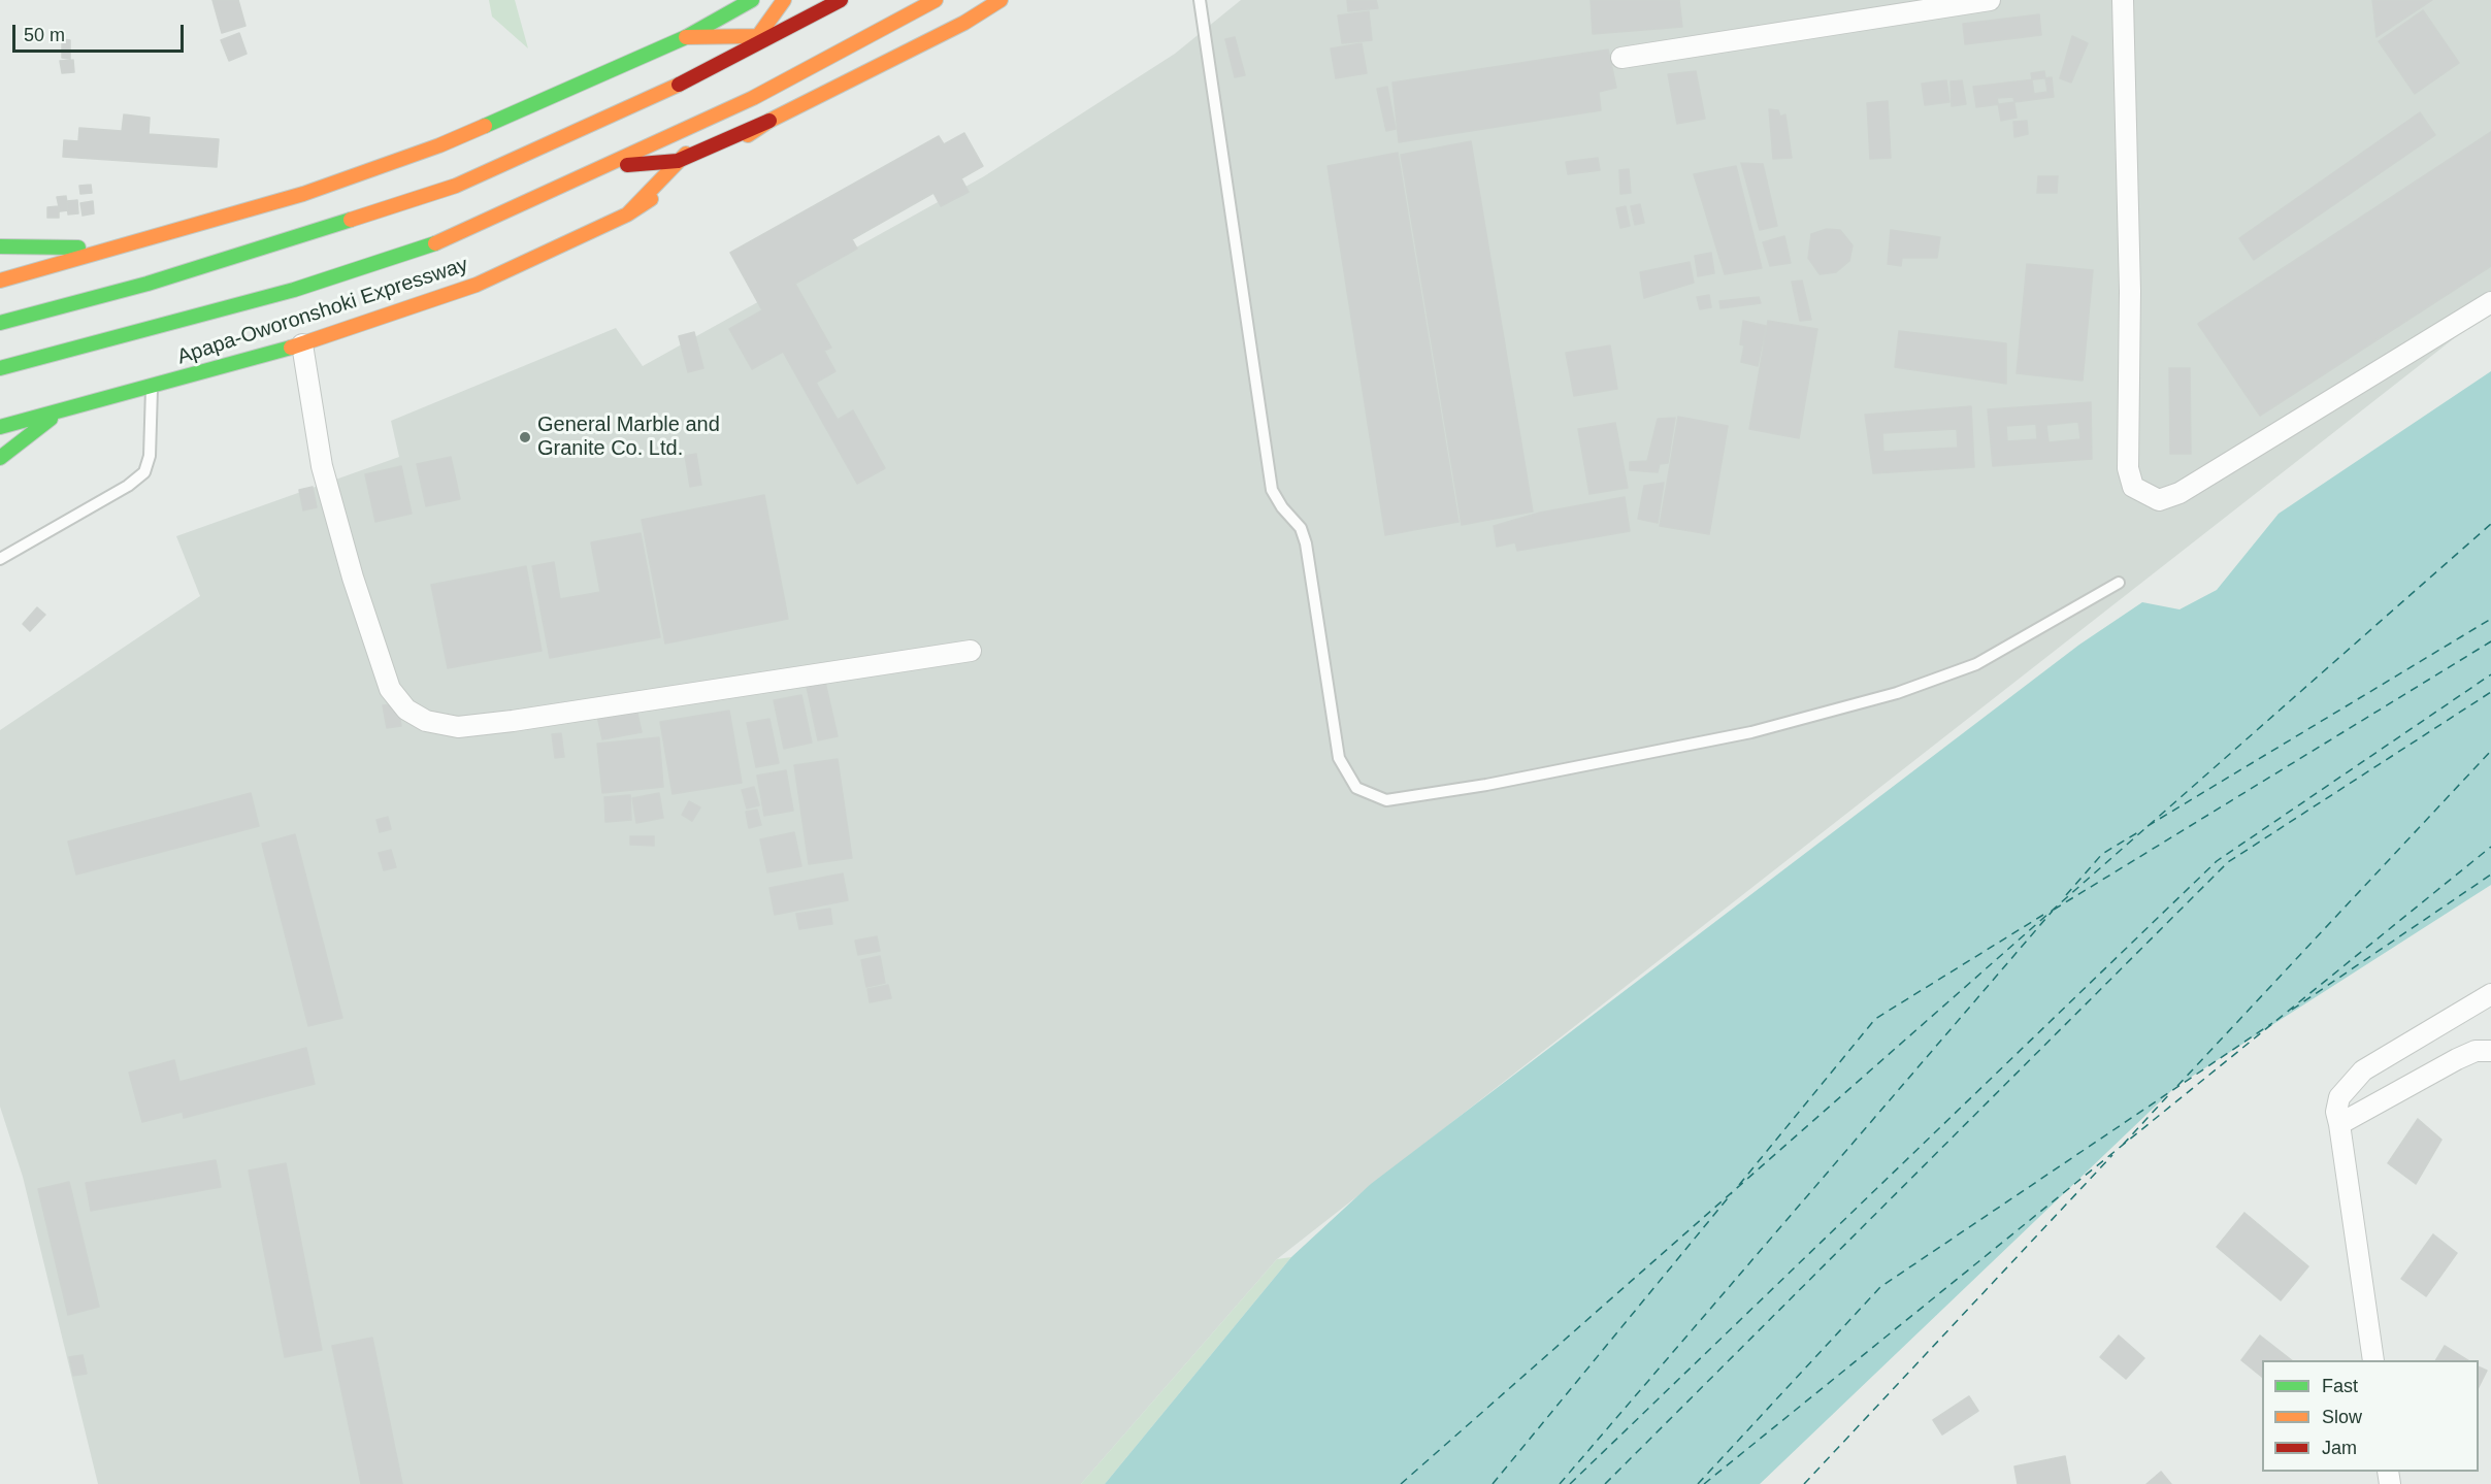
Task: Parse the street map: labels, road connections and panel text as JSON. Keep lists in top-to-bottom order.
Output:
{
  "streets": {
    "main road": ["Apapa-Oworonshoki Expressway"]
  },
  "places": ["General Marble and Granite Co. Ltd."],
  "legend": ["Fast", "Slow", "Jam"],
  "scale_bar": "50 m"
}
